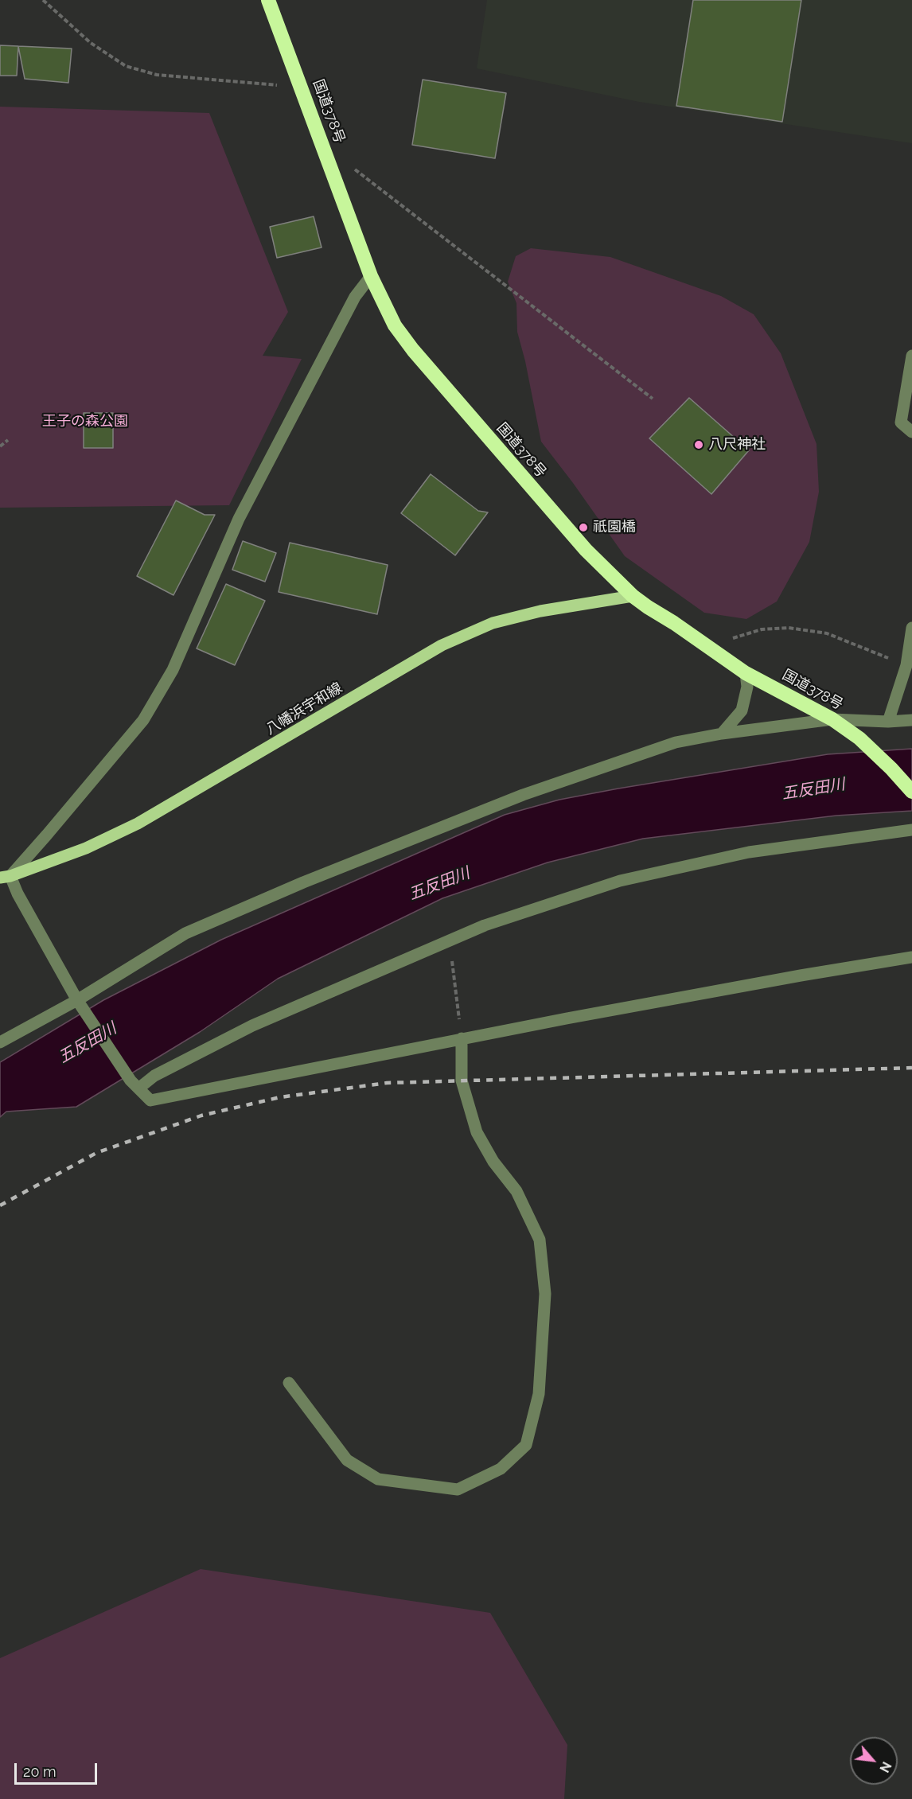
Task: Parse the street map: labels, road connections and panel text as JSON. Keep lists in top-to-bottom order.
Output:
{
  "streets": {
    "highway": ["国道378号"],
    "main road": ["八幡浜宇和線"]
  },
  "crossings": [
    ["国道378号", "八幡浜宇和線"]
  ],
  "water": ["五反田川"],
  "parks": ["王子の森公園"],
  "places": ["八尺神社", "祇園橋"],
  "scale_bar": "20 m",
  "north": "bottom right"
}
